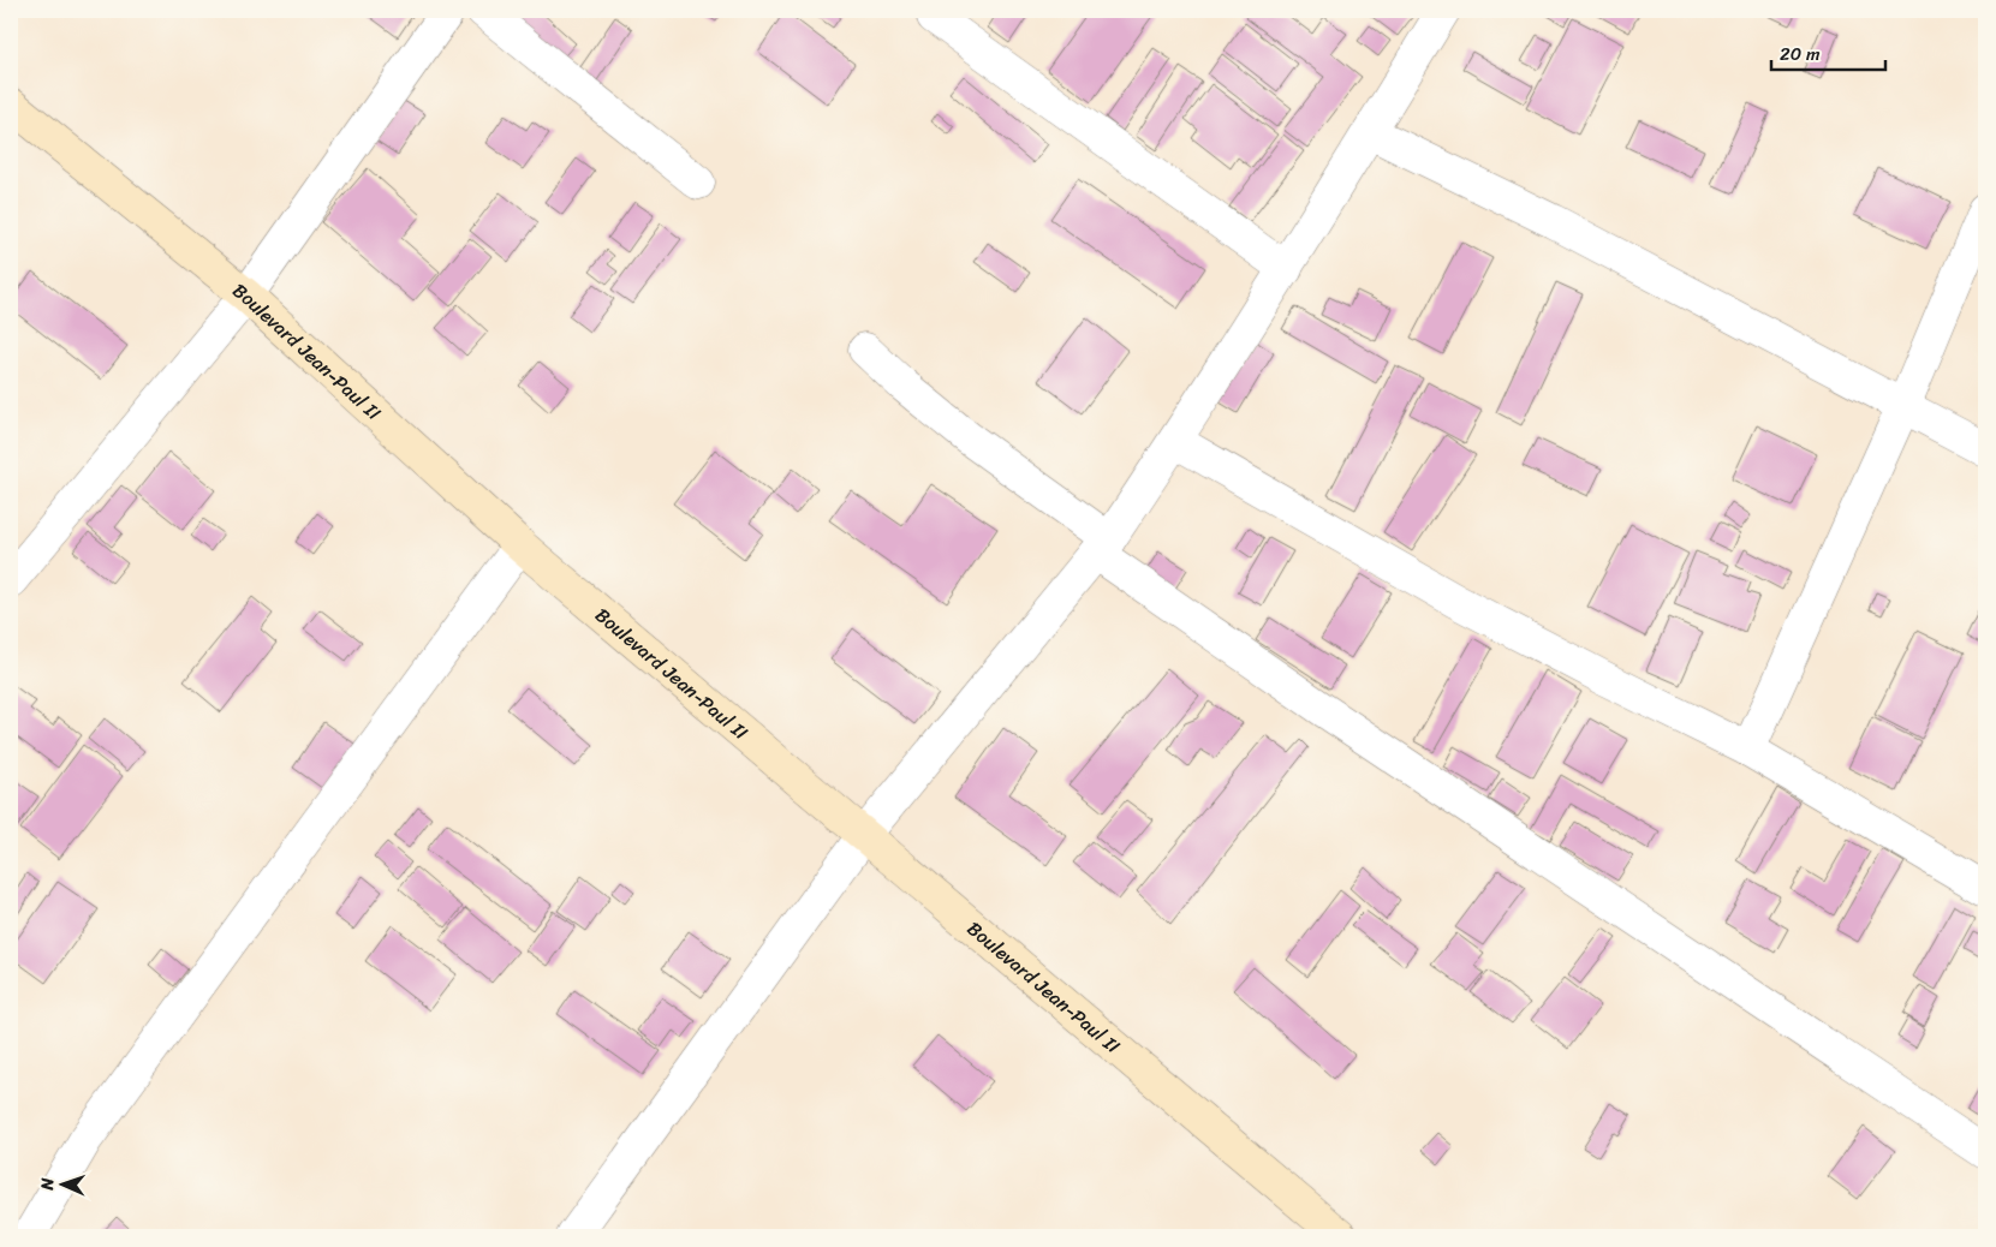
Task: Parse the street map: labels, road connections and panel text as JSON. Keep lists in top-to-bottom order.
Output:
{
  "streets": {
    "main road": ["Boulevard Jean-Paul II"]
  },
  "scale_bar": "20 m",
  "north": "left"
}
